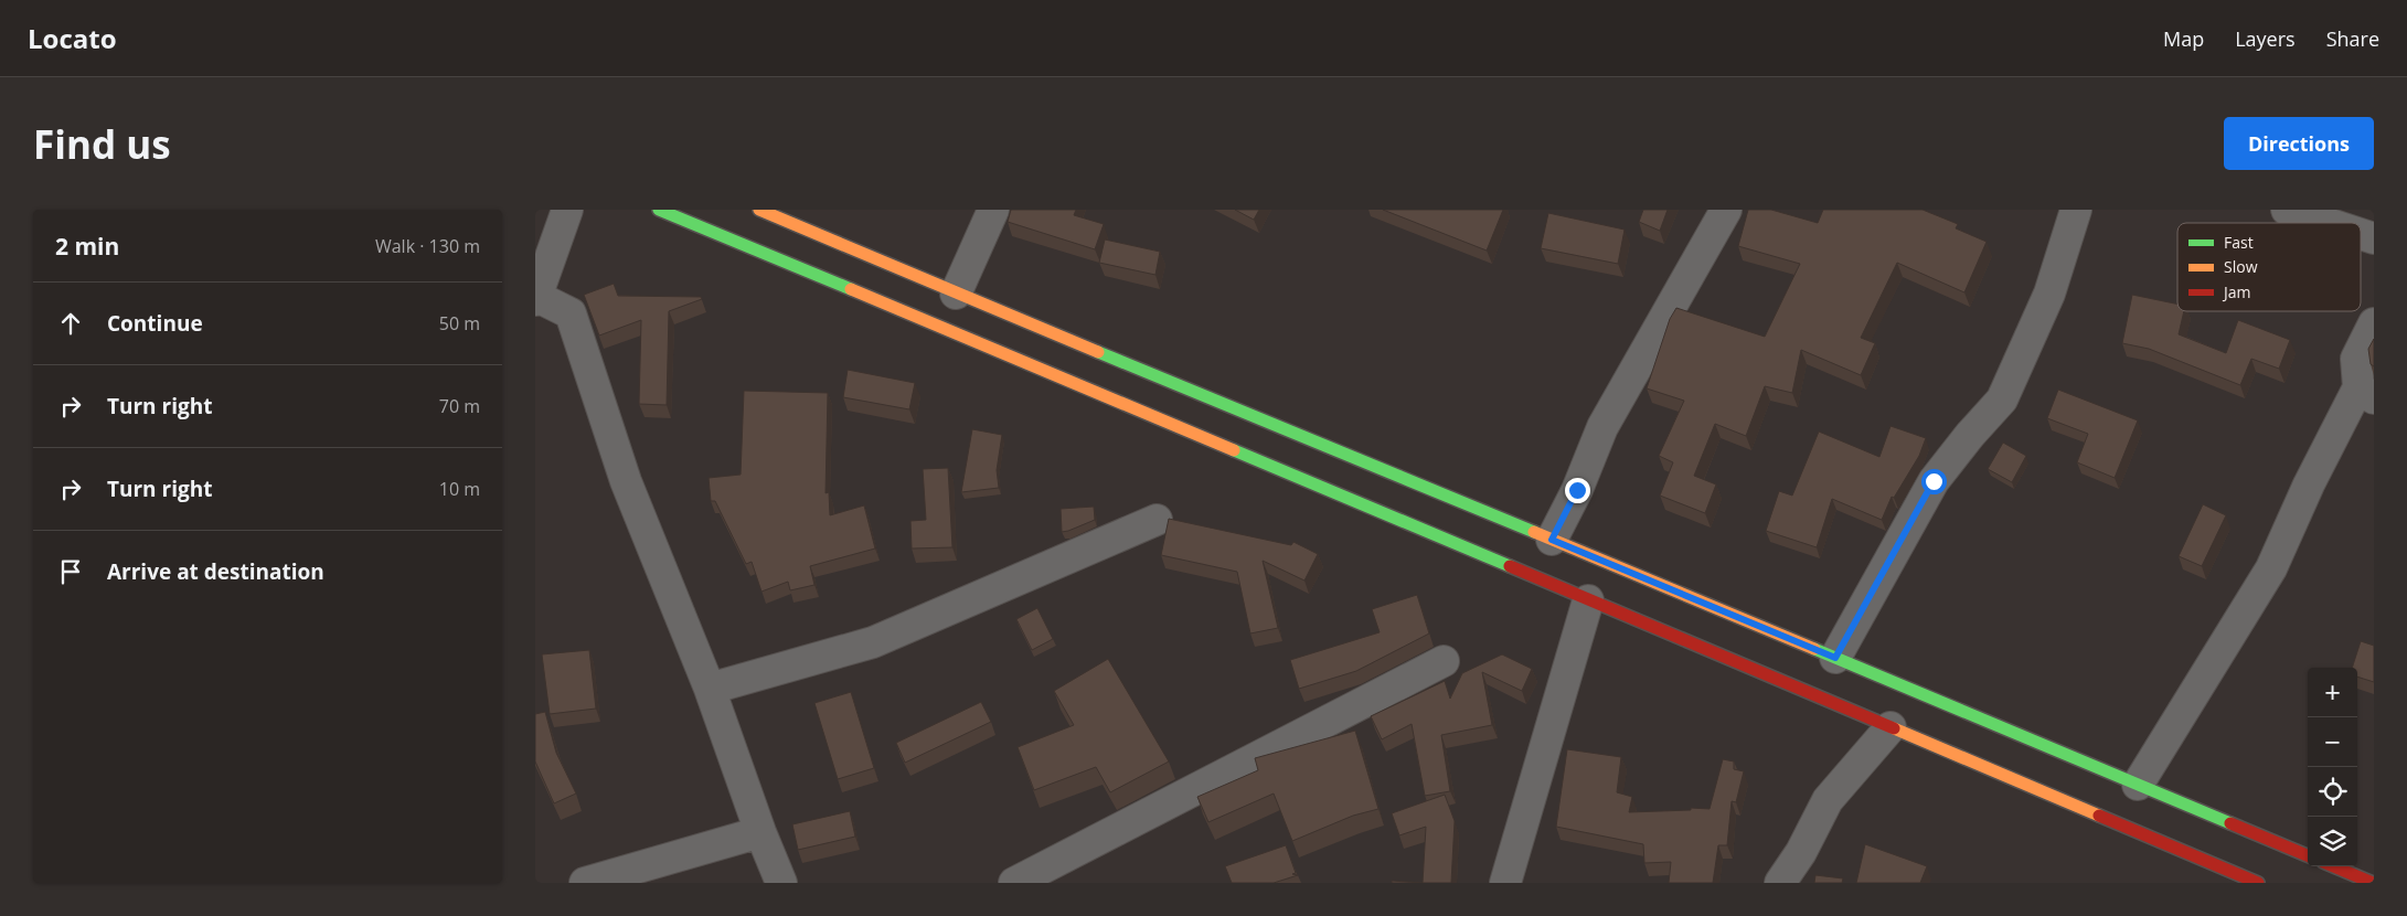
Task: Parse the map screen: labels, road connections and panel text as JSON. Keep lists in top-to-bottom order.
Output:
{
  "legend": ["Fast", "Slow", "Jam"],
  "page": {
    "header": "Locato",
    "nav": ["Map", "Layers", "Share"],
    "buttons": "Directions",
    "title": "Find us",
    "heading": ["2 min", "Walk · 130 m"],
    "list": [
      ["Continue", "50 m"],
      ["Turn right", "70 m"],
      ["Turn right", "10 m"],
      "Arrive at destination"
    ],
    "map_buttons": ["+", "−"]
  }
}
